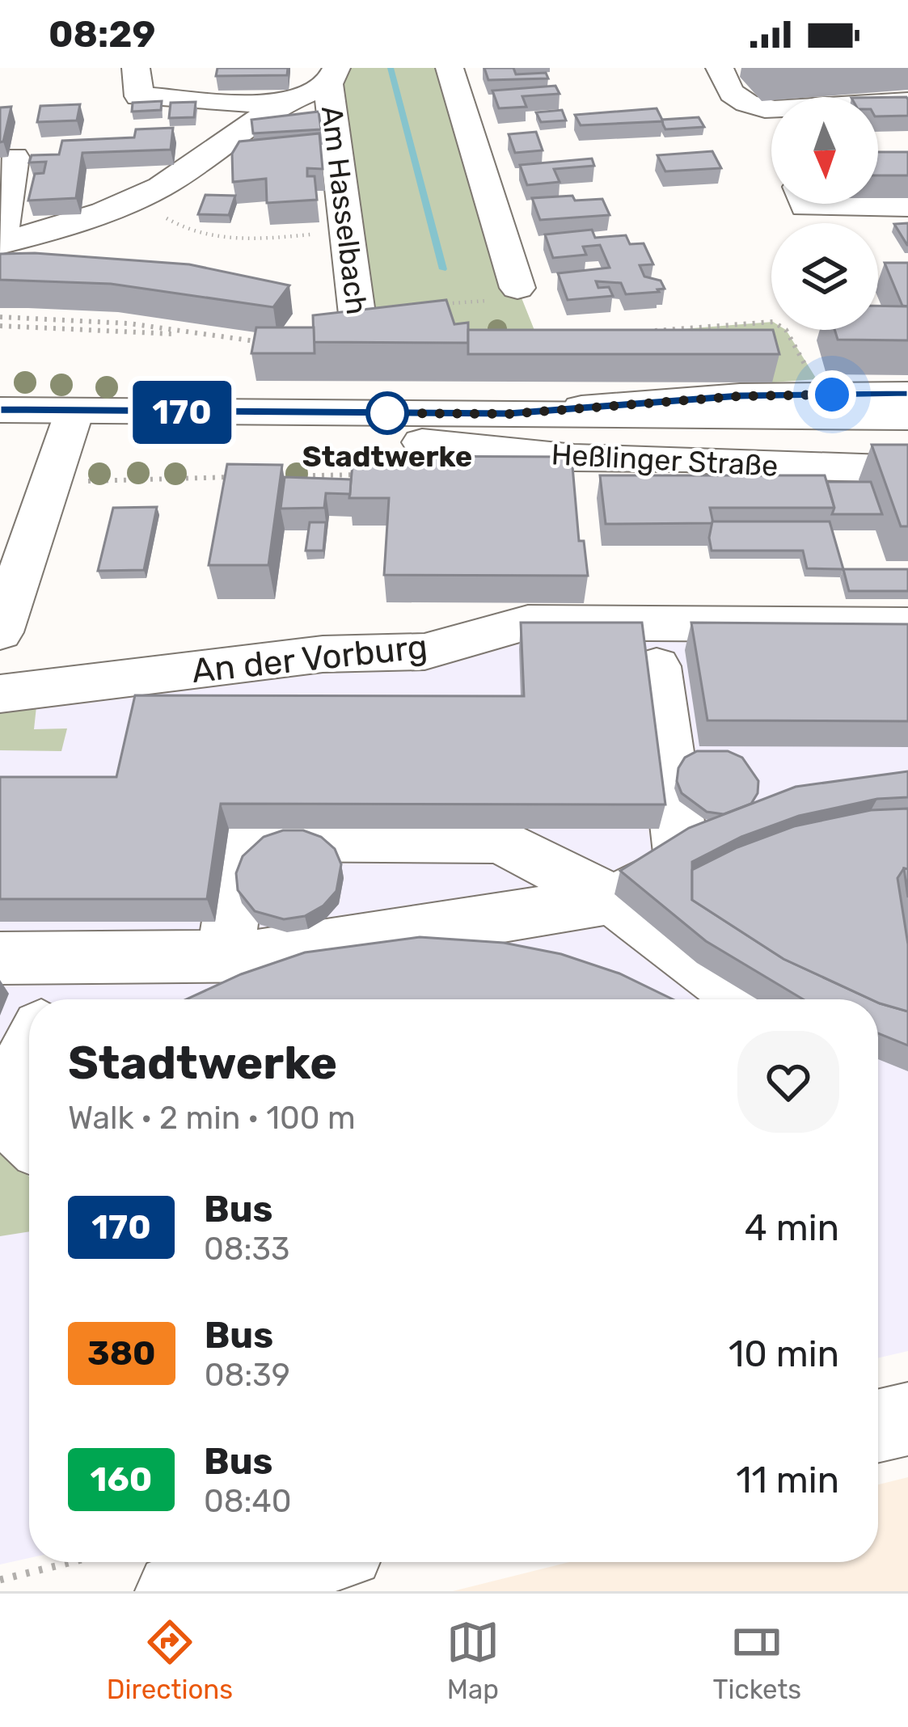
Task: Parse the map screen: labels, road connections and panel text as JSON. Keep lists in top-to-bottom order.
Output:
{
  "streets": {
    "street": ["Am Hasselbach", "Heßlinger Straße", "An der Vorburg"]
  },
  "places": ["Stadtwerke"],
  "lines": ["bus line 170"],
  "north": "bottom",
  "page": {
    "status": "08:29",
    "on_map": "170",
    "heading": ["Stadtwerke", "Walk · 2 min · 100 m"],
    "list": [
      {
        "mark": "170",
        "name": "Bus",
        "note": "08:33",
        "value": "4 min"
      },
      {
        "mark": "380",
        "name": "Bus",
        "note": "08:39",
        "value": "10 min"
      },
      {
        "mark": "160",
        "name": "Bus",
        "note": "08:40",
        "value": "11 min"
      }
    ],
    "tabs": ["Directions", "Map", "Tickets"]
  }
}
